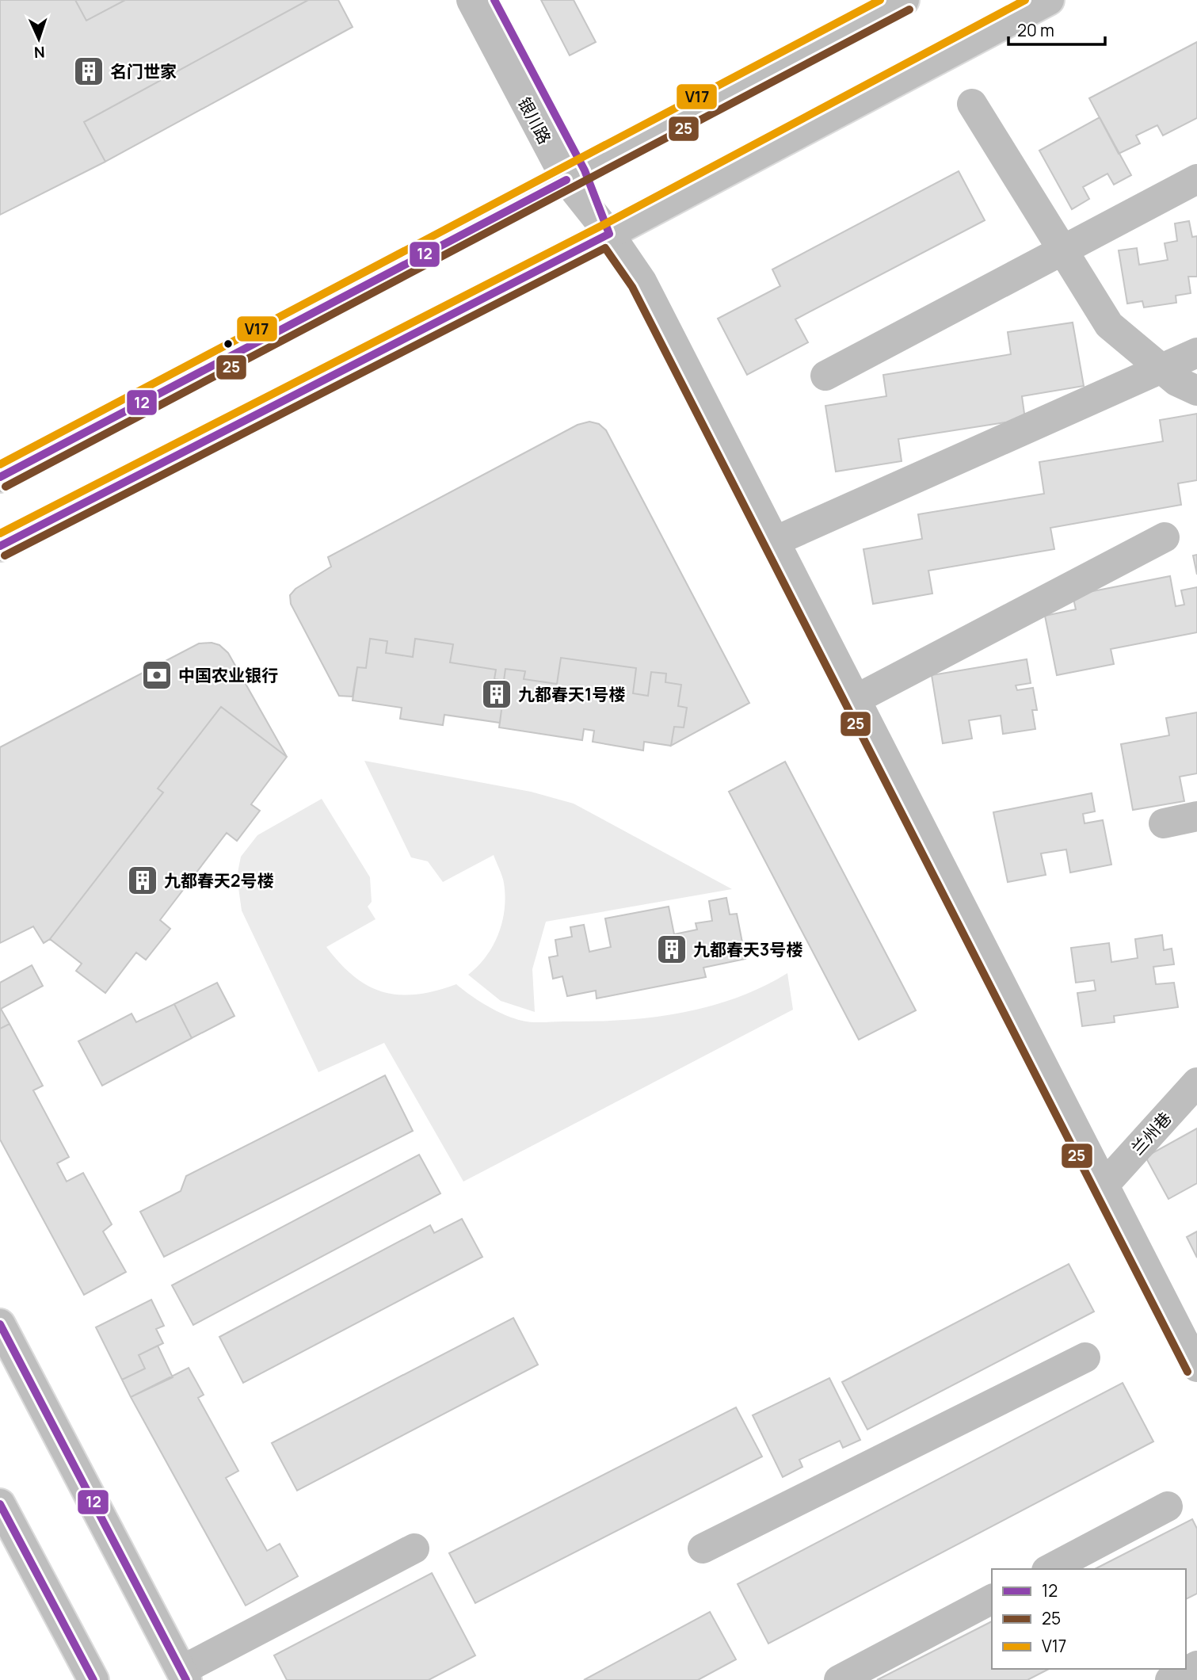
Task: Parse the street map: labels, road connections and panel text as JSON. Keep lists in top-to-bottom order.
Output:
{
  "streets": {
    "main road": ["银川路", "兰州巷"]
  },
  "crossings": [
    ["银川路", "兰州巷"]
  ],
  "places": {
    "building": [
      "名门世家",
      "九都春天1号楼",
      "九都春天2号楼",
      "九都春天3号楼"
    ],
    "bank": ["中国农业银行"]
  },
  "lines": ["transit line 12", "transit line V17", "transit line 25"],
  "legend": ["12", "25", "V17"],
  "scale_bar": "20 m",
  "north": "bottom"
}
